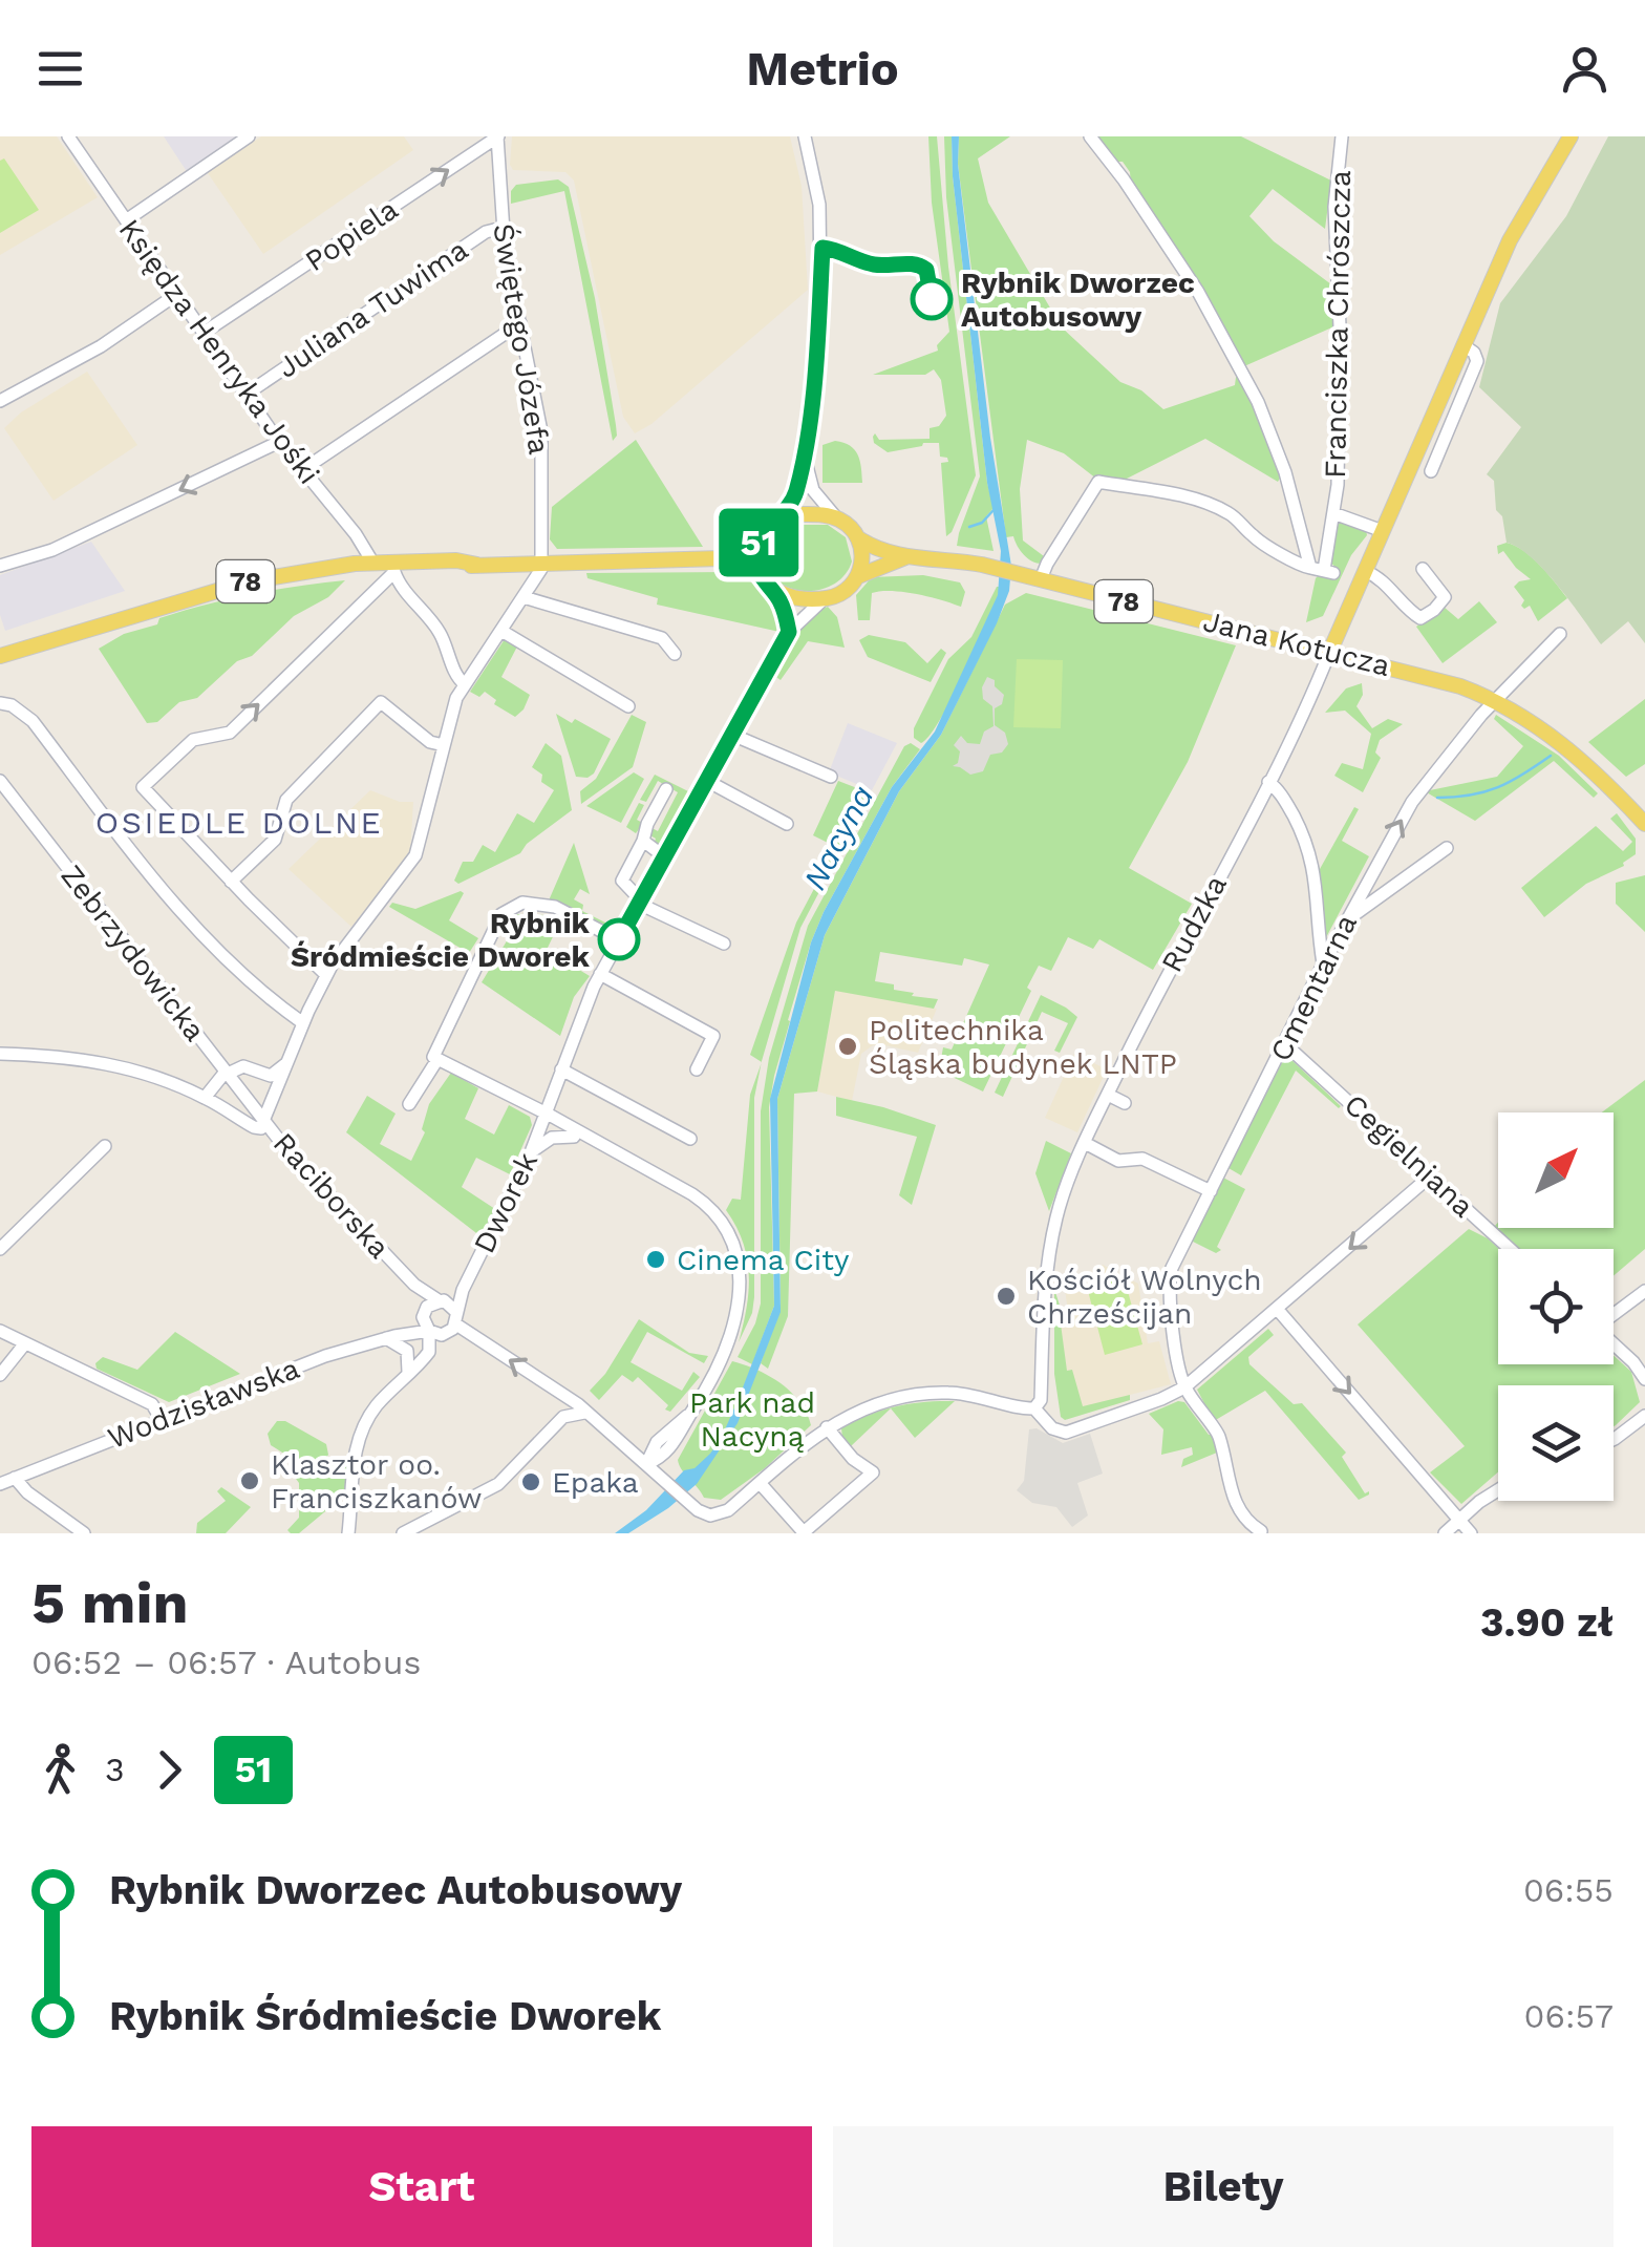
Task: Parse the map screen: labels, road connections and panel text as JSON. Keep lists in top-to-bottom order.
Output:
{
  "streets": {
    "main road": ["78", "Jana Kotucza", "Rudzka"],
    "street": [
      "Popiela",
      "Juliana Tuwima",
      "Franciszka Chrószcza",
      "Świętego Józefa",
      "Księdza Henryka Jośki",
      "Zebrzydowicka",
      "Cmentarna",
      "Cegielniana",
      "Raciborska",
      "Dworek",
      "Wodzisławska"
    ]
  },
  "crossings": [
    ["Popiela", "Świętego Józefa"],
    ["Popiela", "Księdza Henryka Jośki"],
    ["Juliana Tuwima", "Świętego Józefa"],
    ["Juliana Tuwima", "Księdza Henryka Jośki"],
    ["Świętego Józefa", "78"],
    ["Świętego Józefa", "Zebrzydowicka"],
    ["Świętego Józefa", "Raciborska"],
    ["Księdza Henryka Jośki", "78"],
    ["78", "Jana Kotucza"],
    ["78", "Dworek"],
    ["Jana Kotucza", "Rudzka"],
    ["Jana Kotucza", "Cmentarna"],
    ["Jana Kotucza", "Dworek"],
    ["Zebrzydowicka", "Raciborska"],
    ["Cmentarna", "Cegielniana"],
    ["Raciborska", "Dworek"],
    ["Raciborska", "Wodzisławska"],
    ["Dworek", "Wodzisławska"]
  ],
  "one_way": ["Popiela"],
  "districts": ["OSIEDLE DOLNE"],
  "water": ["Nacyna"],
  "parks": ["Park nad Nacyną"],
  "places": [
    "Rybnik Dworzec Autobusowy",
    "Rybnik Śródmieście Dworek",
    "Politechnika Śląska budynek LNTP",
    "Cinema City",
    "Kościół Wolnych Chrześcijan",
    "Klasztor oo. Franciszkanów",
    "Epaka"
  ],
  "lines": ["bus line 51"],
  "north": "top right",
  "page": {
    "header": "Metrio",
    "on_map": "51",
    "heading": ["5 min", "06:52 – 06:57 · Autobus", "3.90 zł"],
    "legs": ["3", "51"],
    "list": [
      {
        "name": "Rybnik Dworzec Autobusowy",
        "value": "06:55"
      },
      {
        "name": "Rybnik Śródmieście Dworek",
        "value": "06:57"
      }
    ],
    "buttons": ["Start", "Bilety"]
  }
}
